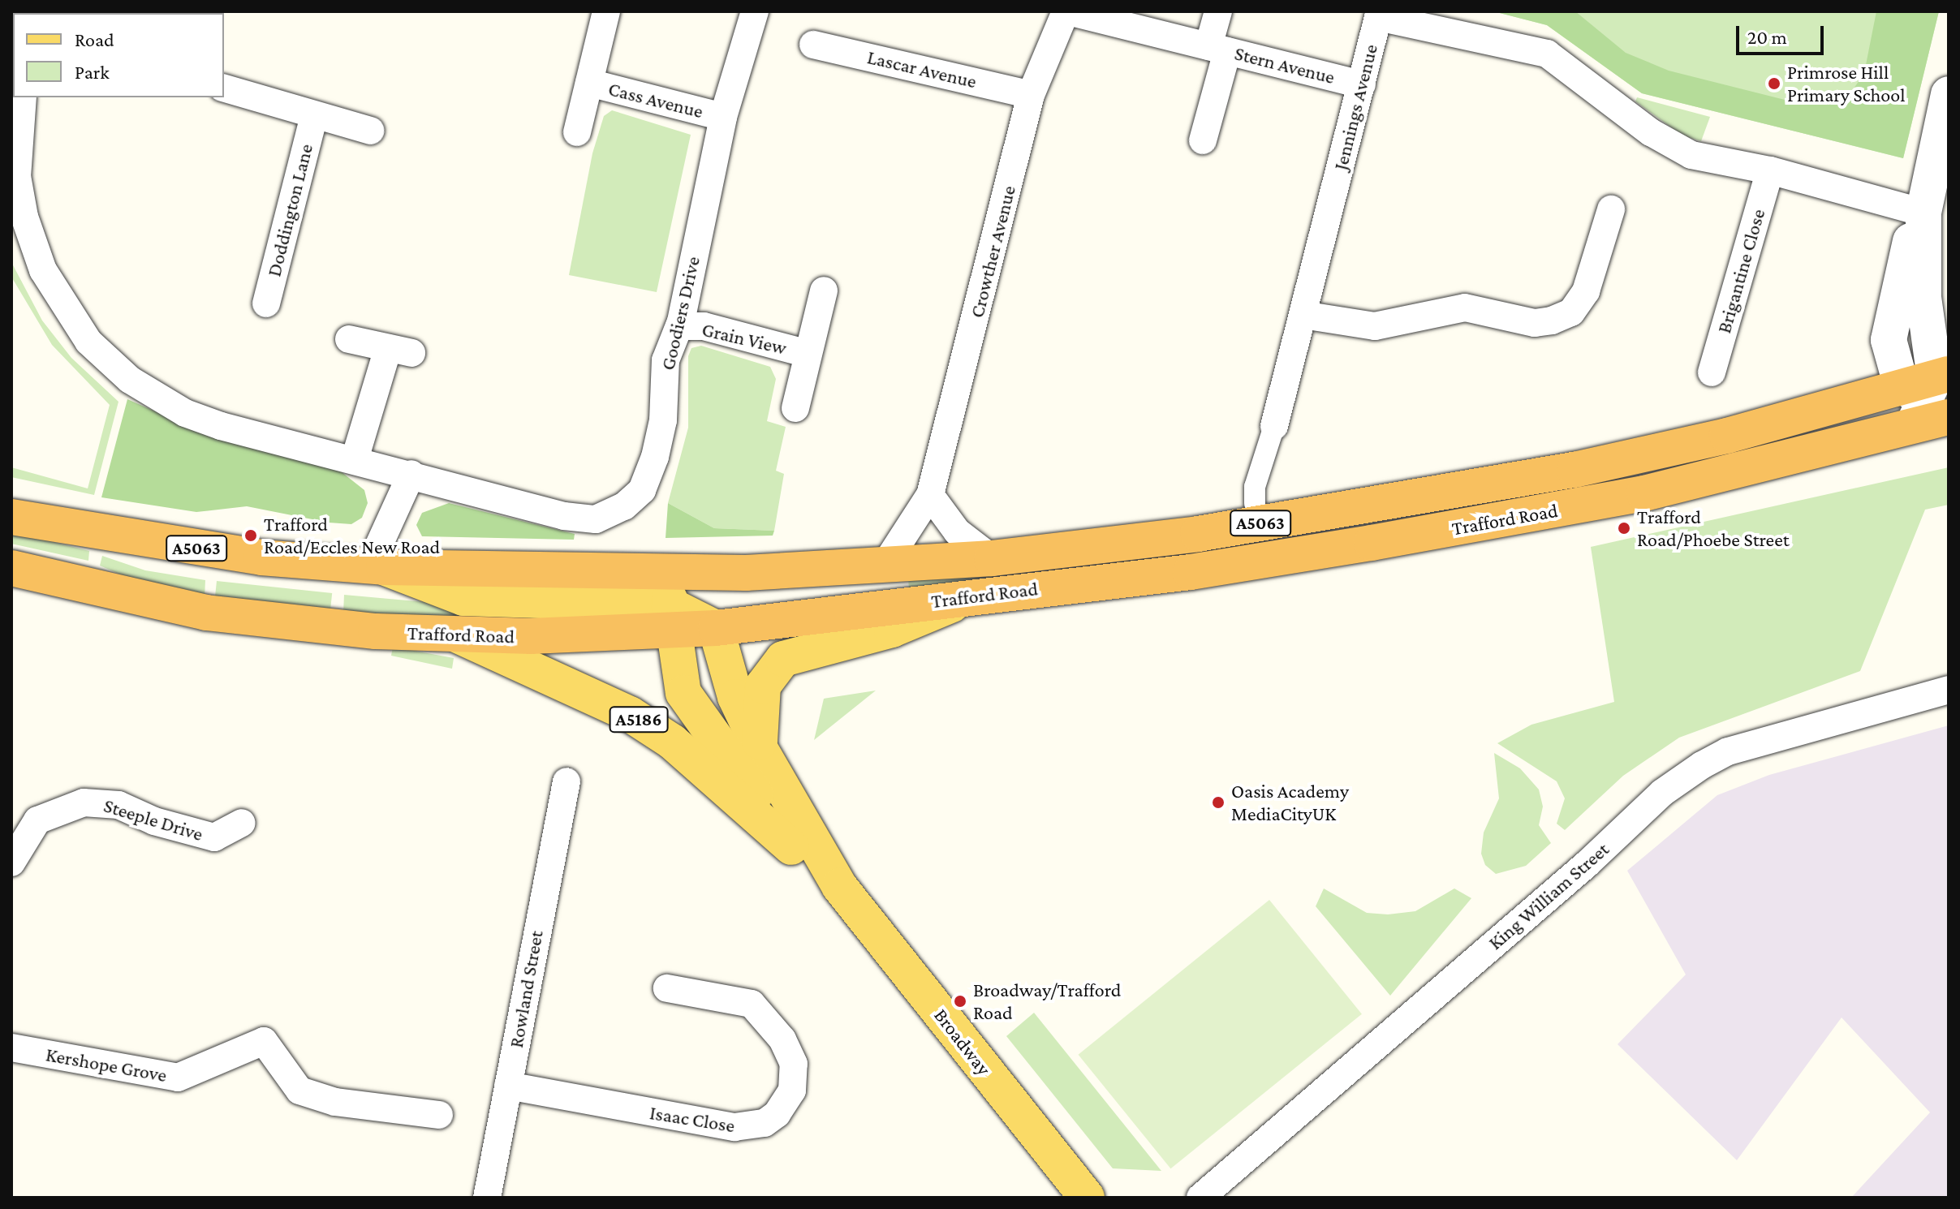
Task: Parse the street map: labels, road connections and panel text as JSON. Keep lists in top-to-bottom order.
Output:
{
  "streets": {
    "highway": ["Trafford Road", "A5063"],
    "main road": ["A5186", "Broadway"],
    "street": [
      "Stern Avenue",
      "Lascar Avenue",
      "Cass Avenue",
      "Jennings Avenue",
      "Doddington Lane",
      "Crowther Avenue",
      "Brigantine Close",
      "Goodiers Drive",
      "Grain View",
      "Steeple Drive",
      "King William Street",
      "Rowland Street",
      "Kershope Grove",
      "Isaac Close"
    ]
  },
  "crossings": [
    ["Stern Avenue", "Jennings Avenue"],
    ["Stern Avenue", "Crowther Avenue"],
    ["Lascar Avenue", "Crowther Avenue"],
    ["Cass Avenue", "Goodiers Drive"],
    ["Jennings Avenue", "Brigantine Close"],
    ["Crowther Avenue", "Trafford Road"],
    ["Goodiers Drive", "Grain View"],
    ["Trafford Road", "A5186"],
    ["Trafford Road", "Broadway"],
    ["A5186", "Broadway"],
    ["Rowland Street", "Isaac Close"]
  ],
  "places": [
    "Primrose Hill Primary School",
    "Trafford Road/Phoebe Street",
    "Trafford Road/Eccles New Road",
    "Oasis Academy MediaCityUK",
    "Broadway/Trafford Road"
  ],
  "legend": ["Road", "Park"],
  "scale_bar": "20 m"
}
